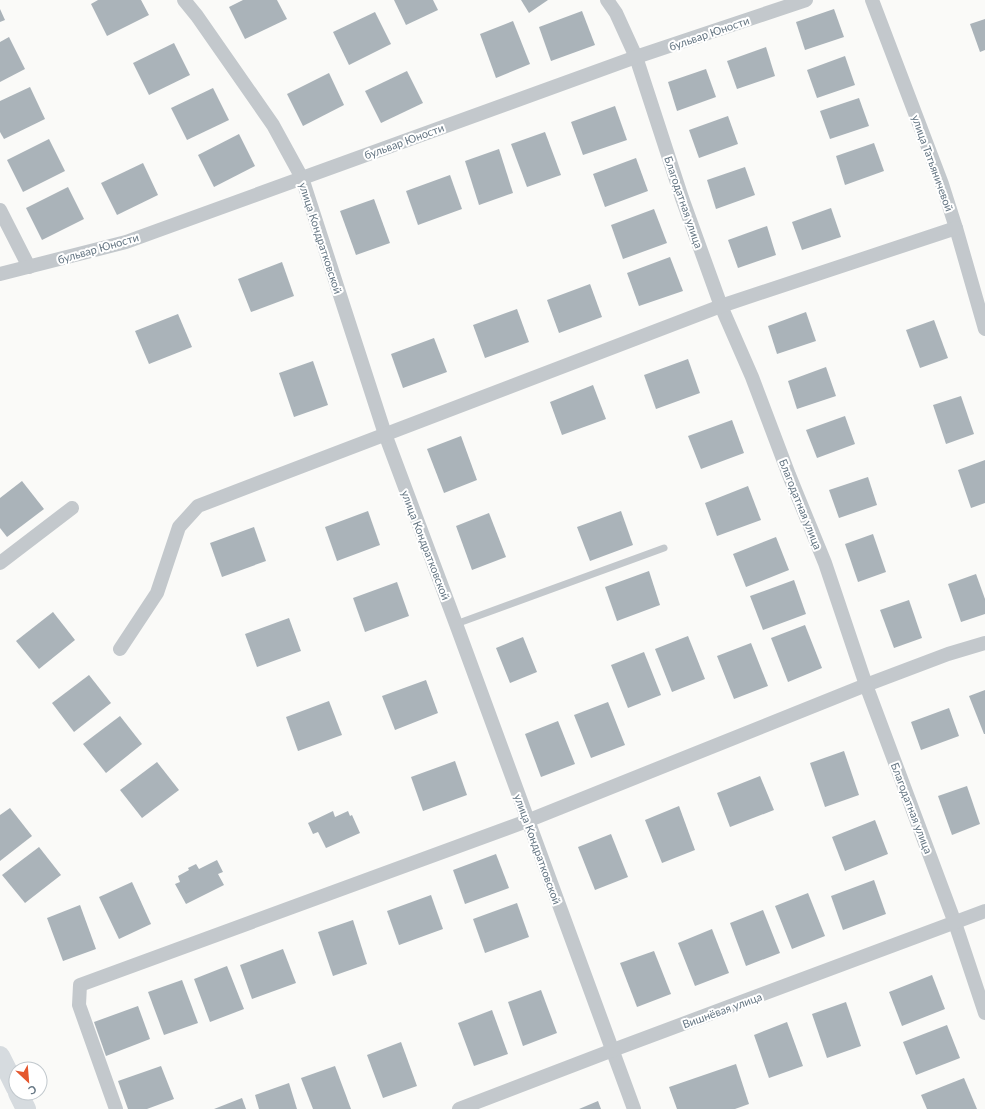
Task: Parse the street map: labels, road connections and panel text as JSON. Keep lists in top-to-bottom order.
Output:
{
  "streets": {
    "street": [
      "бульвар Юности",
      "улица Татьяничевой",
      "Благодатная улица",
      "улица Кондратковской",
      "Вишнёвая улица"
    ]
  },
  "crossings": [
    ["бульвар Юности", "Благодатная улица"],
    ["бульвар Юности", "улица Кондратковской"],
    ["Благодатная улица", "Вишнёвая улица"],
    ["улица Кондратковской", "Вишнёвая улица"]
  ],
  "north": "bottom right"
}
